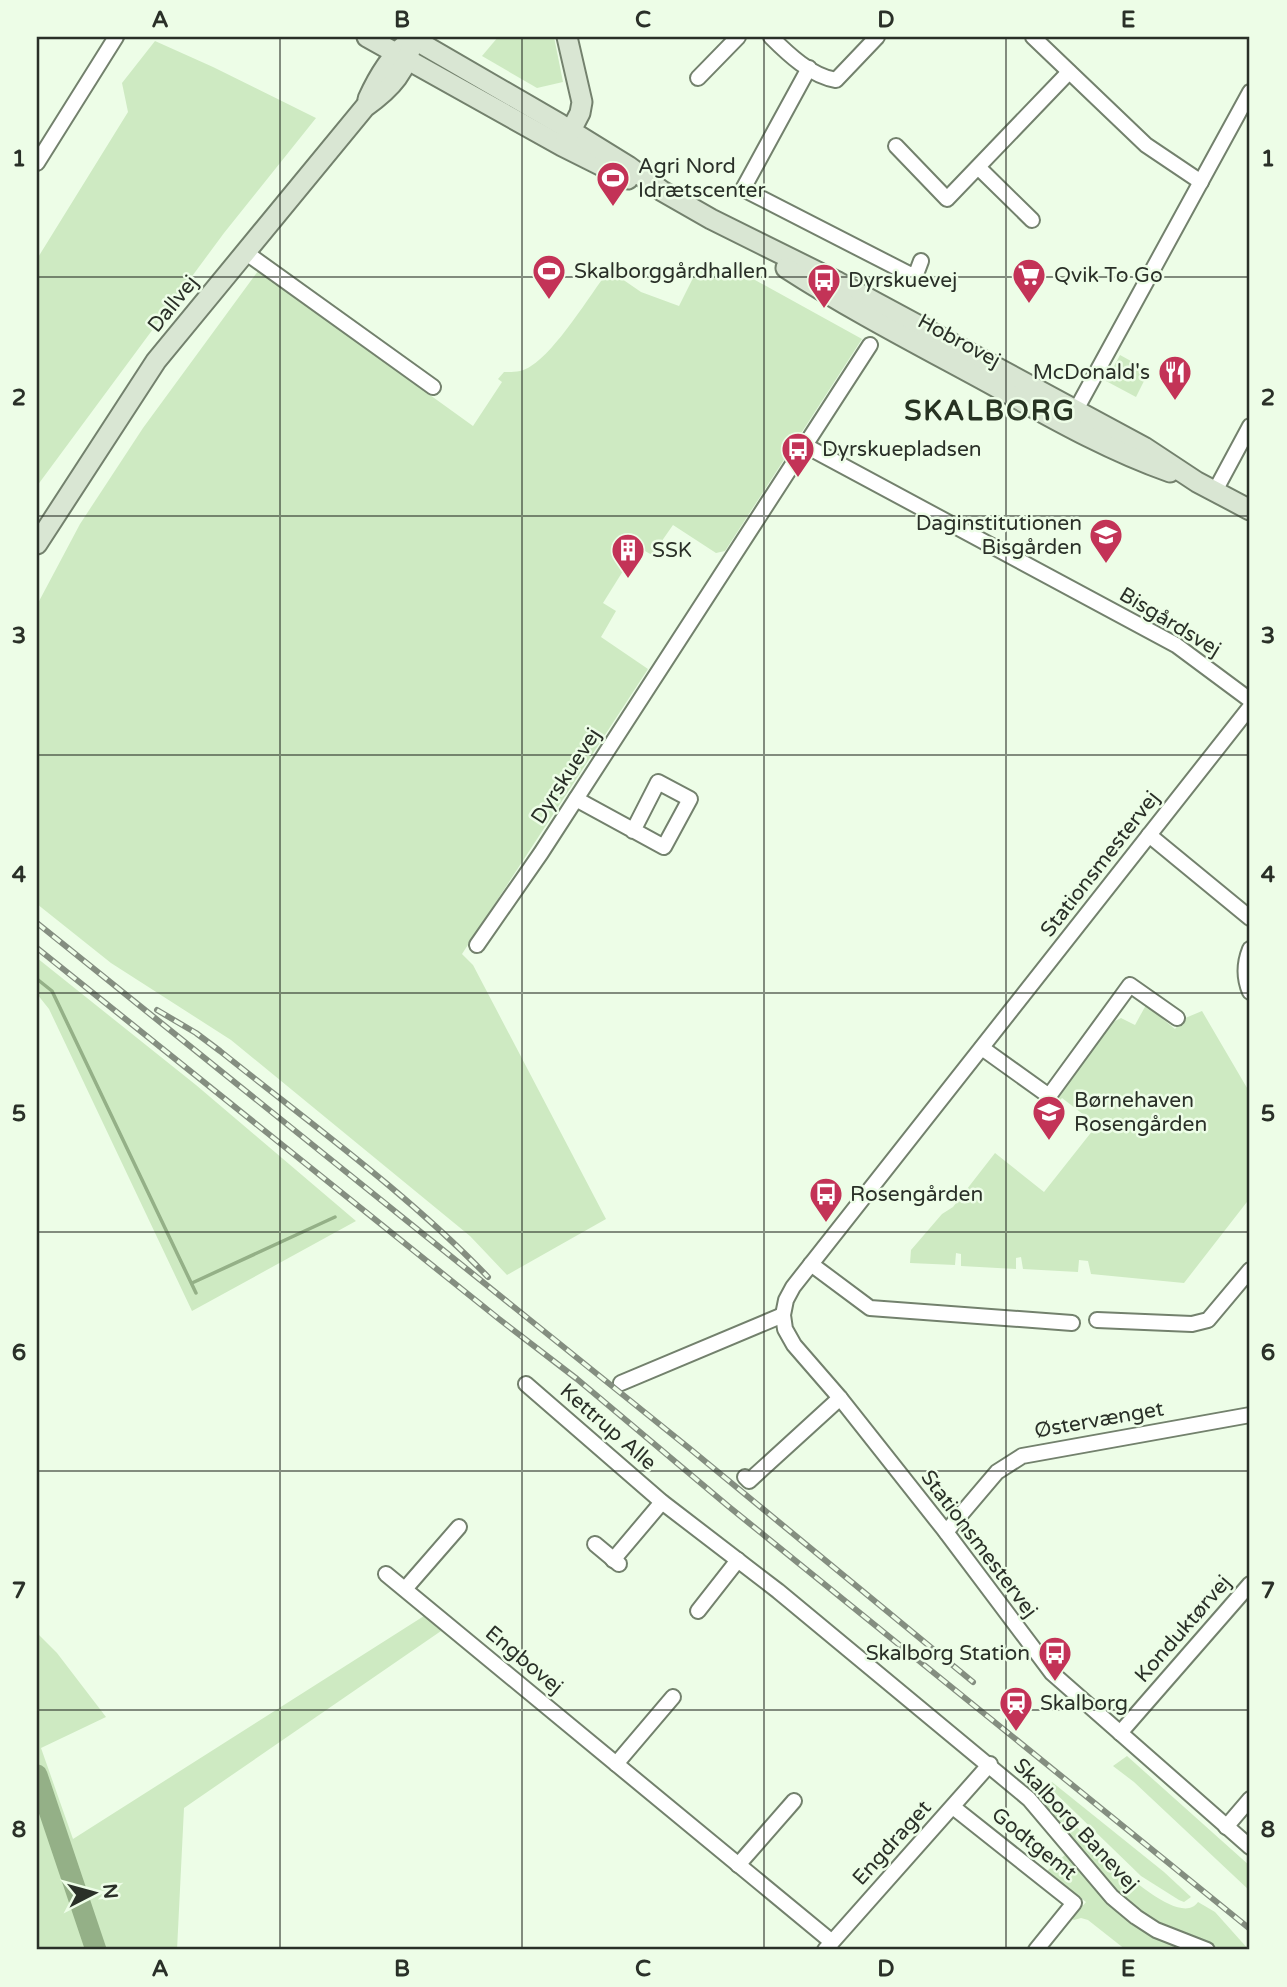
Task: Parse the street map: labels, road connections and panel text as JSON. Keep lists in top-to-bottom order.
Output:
{
  "streets": {
    "main road": ["Dallvej", "Hobrovej"],
    "street": [
      "Bisgårdsvej",
      "Dyrskuevej",
      "Stationsmestervej",
      "Østervænget",
      "Kettrup Alle",
      "Konduktørvej",
      "Engbovej",
      "Skalborg Banevej",
      "Engdraget",
      "Godtgemt"
    ]
  },
  "crossings": [
    ["Dallvej", "Hobrovej"],
    ["Bisgårdsvej", "Dyrskuevej"],
    ["Stationsmestervej", "Østervænget"],
    ["Stationsmestervej", "Konduktørvej"],
    ["Kettrup Alle", "Skalborg Banevej"],
    ["Kettrup Alle", "Engdraget"],
    ["Engbovej", "Engdraget"],
    ["Skalborg Banevej", "Engdraget"],
    ["Engdraget", "Godtgemt"]
  ],
  "districts": ["SKALBORG"],
  "places": {
    "sports": ["Agri Nord Idrætscenter", "Skalborggårdhallen"],
    "supermarket": ["Qvik To Go"],
    "bus stop": [
      "Dyrskuevej",
      "Dyrskuepladsen",
      "Rosengården",
      "Skalborg Station"
    ],
    "restaurant": ["McDonald's"],
    "school or university": ["Daginstitutionen Bisgården", "Børnehaven Rosengården"],
    "building": ["SSK"],
    "station": ["Skalborg"]
  },
  "north": "right",
  "grid": {
    "columns": [
      "A",
      "B",
      "C",
      "D",
      "E"
    ],
    "rows": [
      "1",
      "2",
      "3",
      "4",
      "5",
      "6",
      "7",
      "8"
    ]
  }
}
